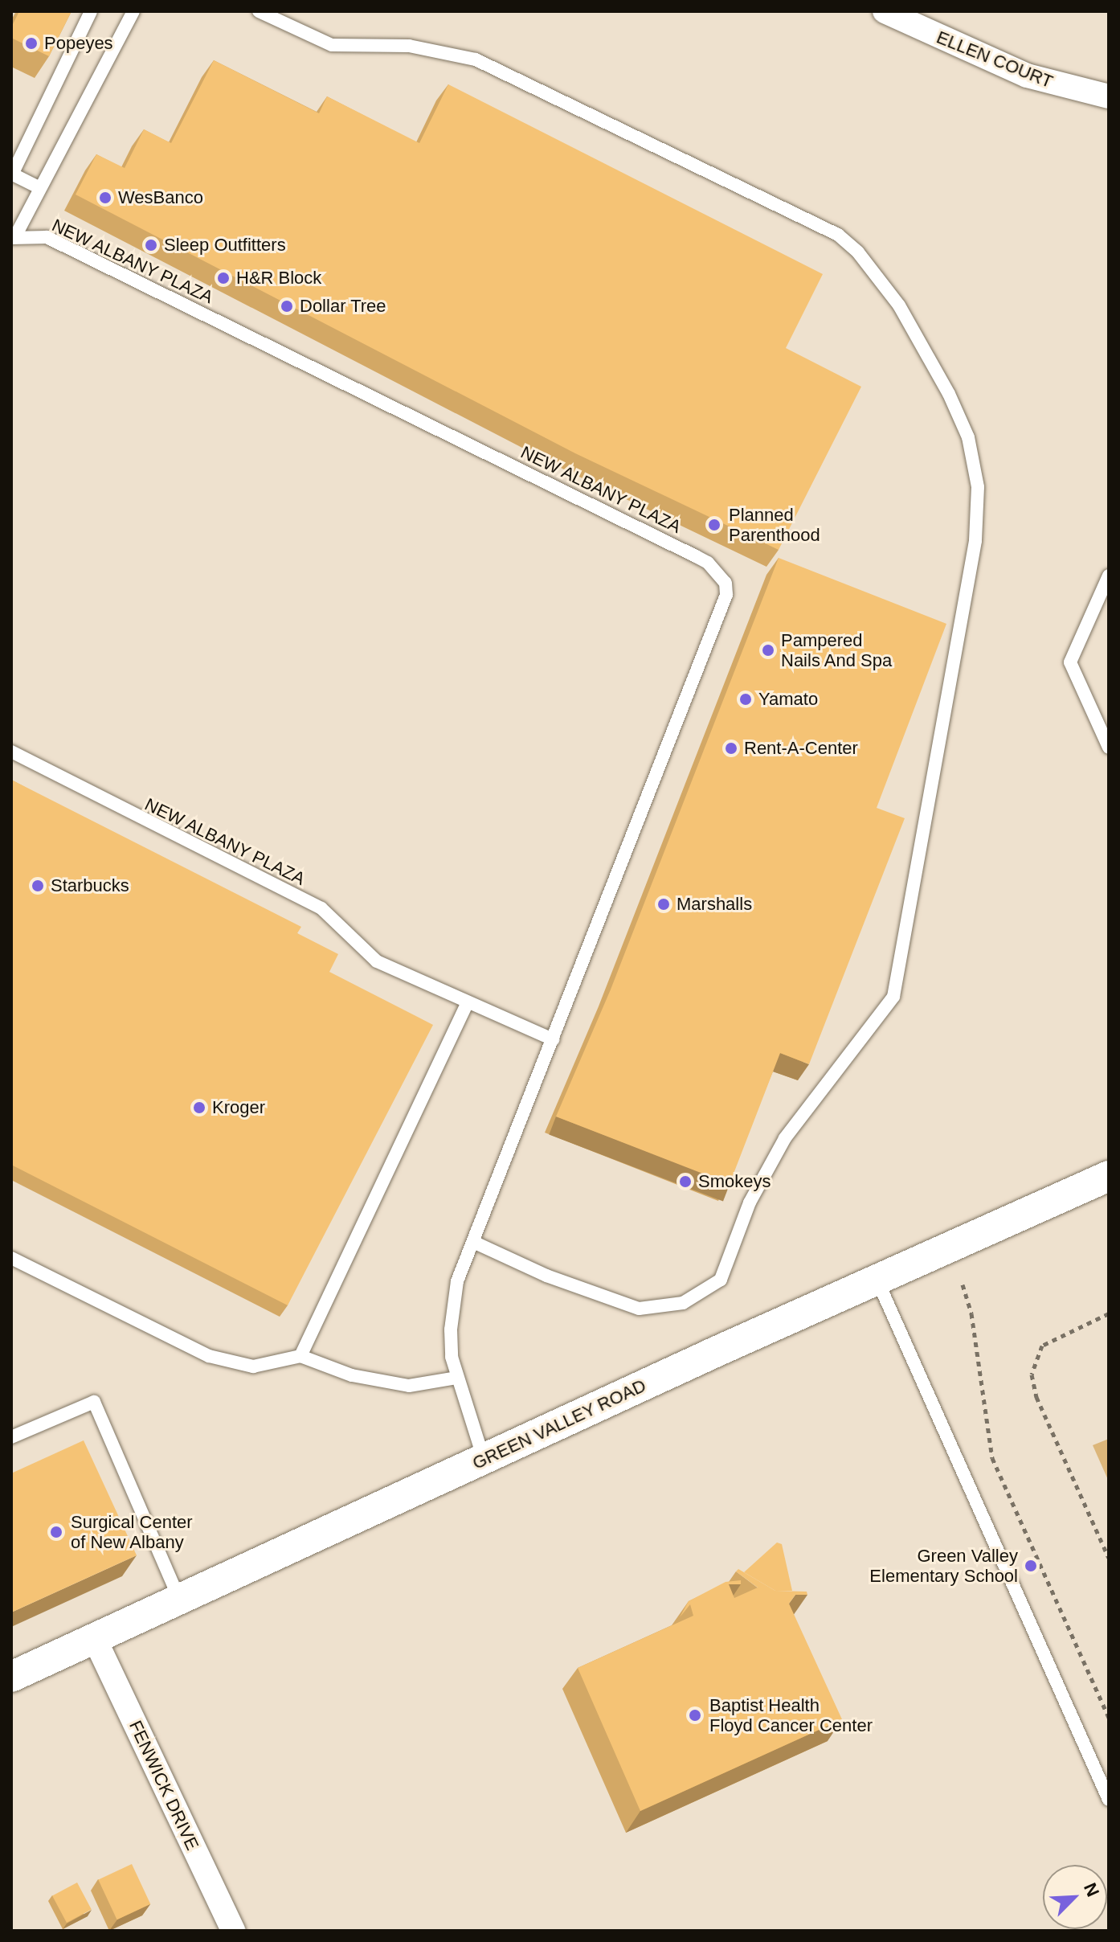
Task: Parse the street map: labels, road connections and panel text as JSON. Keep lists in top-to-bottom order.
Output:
{
  "streets": {
    "street": ["ELLEN COURT", "GREEN VALLEY ROAD", "FENWICK DRIVE"],
    "lane": ["NEW ALBANY PLAZA"]
  },
  "crossings": [
    ["NEW ALBANY PLAZA", "GREEN VALLEY ROAD"],
    ["GREEN VALLEY ROAD", "FENWICK DRIVE"]
  ],
  "places": [
    "Popeyes",
    "WesBanco",
    "Sleep Outfitters",
    "H&R Block",
    "Dollar Tree",
    "Planned Parenthood",
    "Pampered Nails And Spa",
    "Yamato",
    "Rent-A-Center",
    "Starbucks",
    "Marshalls",
    "Kroger",
    "Smokeys",
    "Surgical Center of New Albany",
    "Green Valley Elementary School",
    "Baptist Health Floyd Cancer Center"
  ],
  "north": "top right"
}
